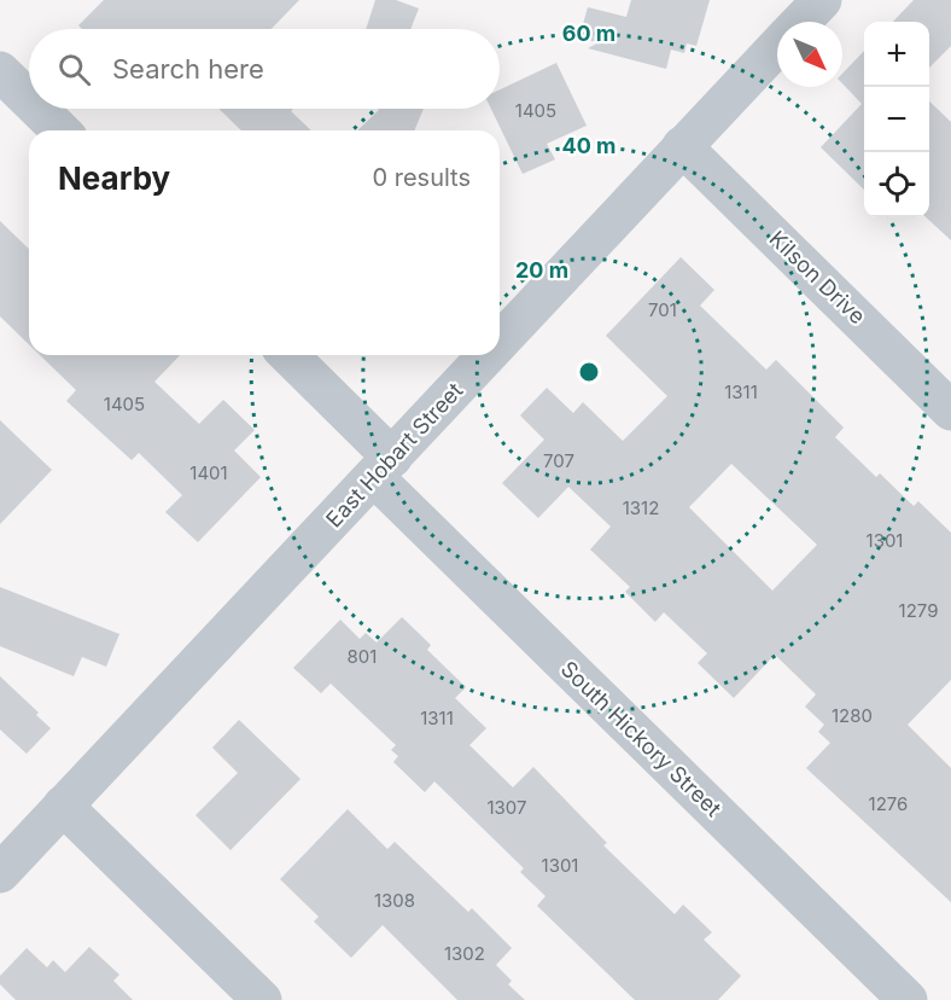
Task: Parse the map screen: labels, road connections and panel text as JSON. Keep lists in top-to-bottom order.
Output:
{
  "streets": {
    "street": ["Kilson Drive", "East Hobart Street", "South Hickory Street"]
  },
  "crossings": [
    ["Kilson Drive", "East Hobart Street"],
    ["East Hobart Street", "South Hickory Street"]
  ],
  "house_numbers": [
    "1405",
    "701",
    "1311",
    "1405",
    "707",
    "1401",
    "1312",
    "1301",
    "1279",
    "801",
    "1280",
    "1311",
    "1276",
    "1307",
    "1301",
    "1308",
    "1302"
  ],
  "north": "bottom right",
  "page": {
    "map_buttons": ["+", "−"],
    "search": "Search here",
    "heading": ["Nearby", "0 results"]
  },
  "rings": ["60 m", "40 m", "20 m"]
}
